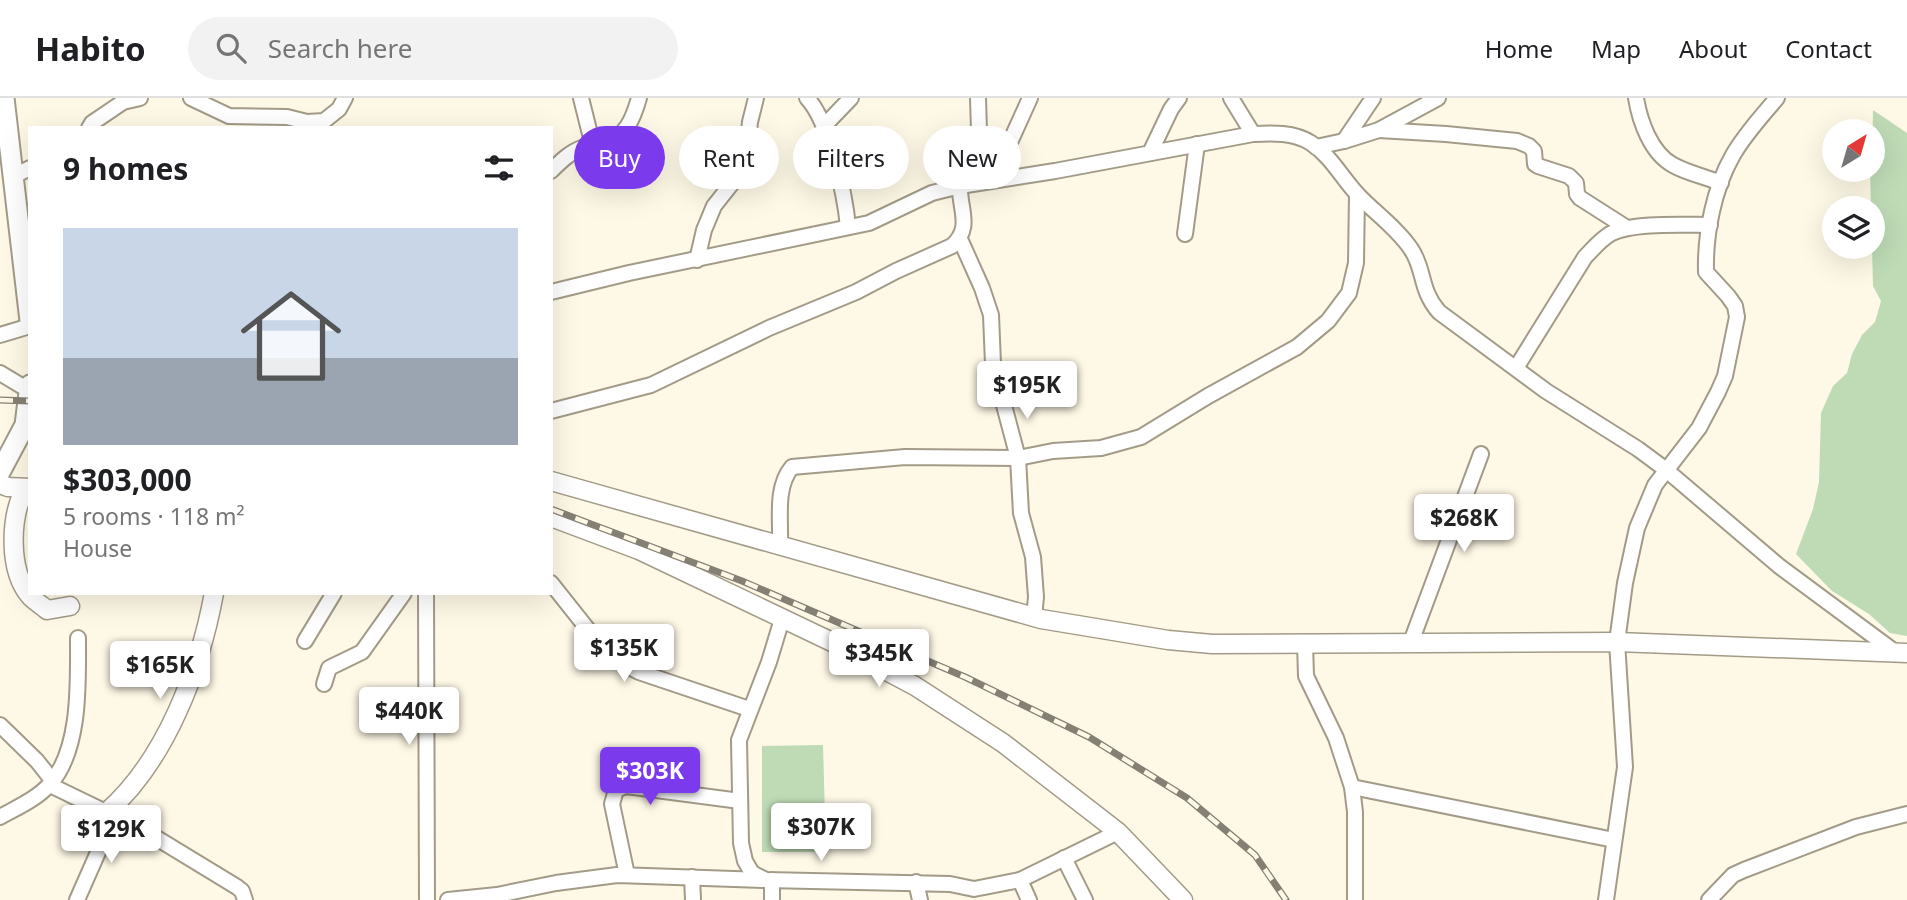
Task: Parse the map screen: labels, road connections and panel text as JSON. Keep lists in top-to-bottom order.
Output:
{
  "north": "top right",
  "page": {
    "header": "Habito",
    "search": "Search here",
    "nav": [
      "Home",
      "Map",
      "About",
      "Contact"
    ],
    "chip": [
      "Buy",
      "Rent",
      "Filters",
      "New"
    ],
    "heading": "9 homes",
    "list": [
      {
        "name": "$303,000",
        "note": "5 rooms · 118 m² · House"
      }
    ],
    "price": [
      "$195K",
      "$268K",
      "$135K",
      "$345K",
      "$165K",
      "$440K",
      "$303K",
      "$307K",
      "$129K"
    ]
  }
}
